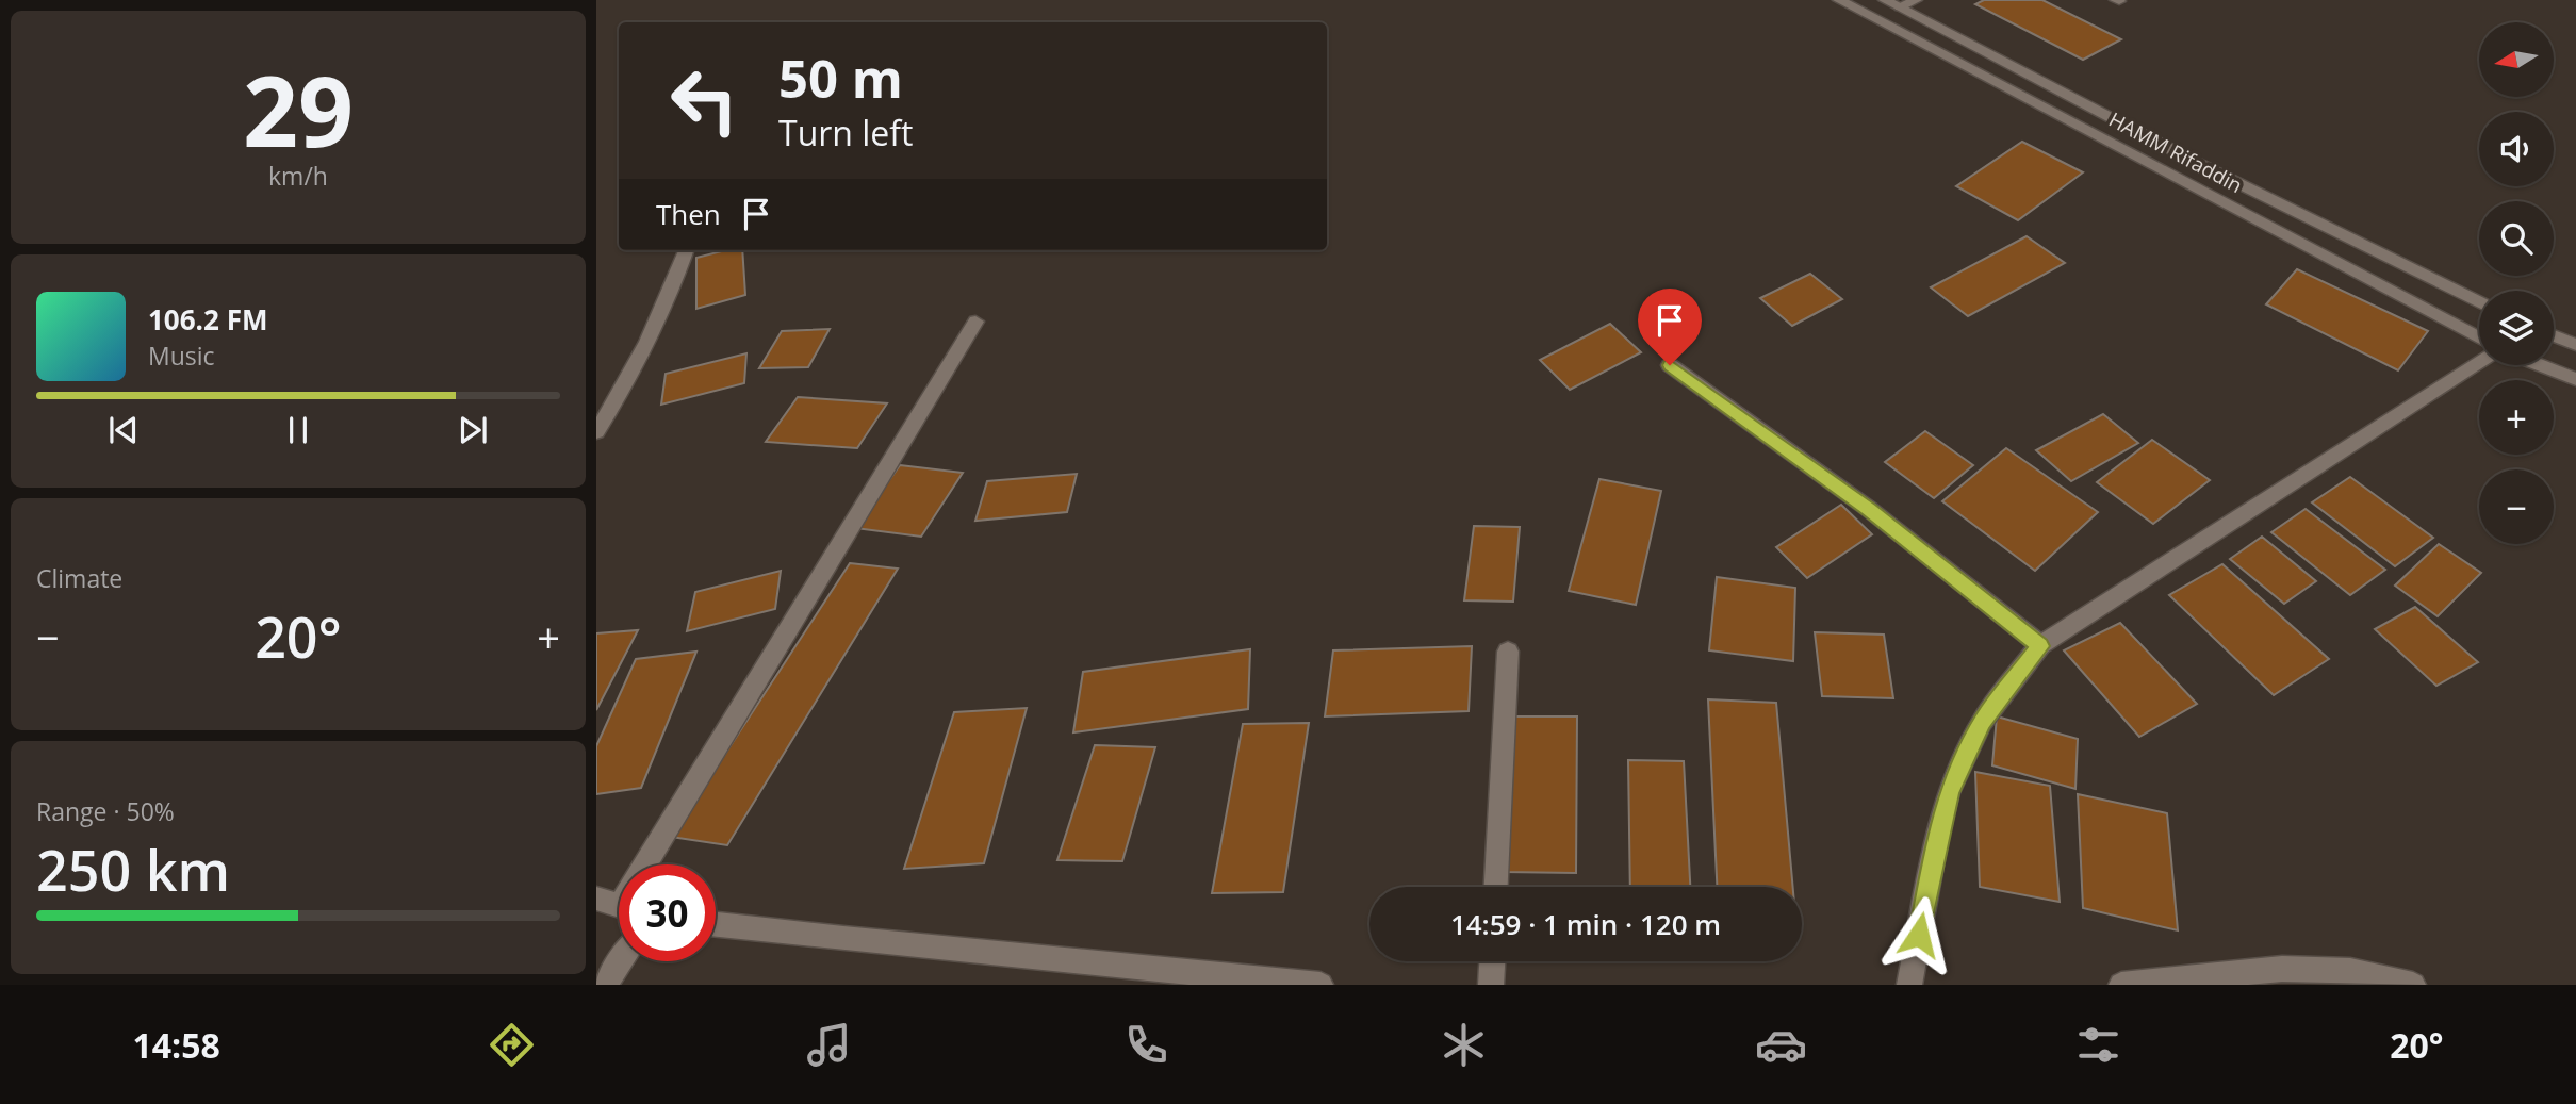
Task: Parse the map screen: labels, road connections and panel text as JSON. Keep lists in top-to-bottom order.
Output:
{
  "streets": {
    "street": ["HAMM Rifaddin"]
  },
  "north": "left",
  "page": {
    "tile": [
      ["29", "km/h"],
      "Climate",
      ["Range · 50%", "250 km"]
    ],
    "map_buttons": ["+", "−"],
    "turn": ["50 m", "Turn left"],
    "then": "Then",
    "song": ["106.2 FM", "Music"],
    "heat": ["−", "20°", "+"],
    "limit": "30",
    "trip": "14:59 · 1 min · 120 m",
    "tabs": ["14:58", "20°"]
  }
}
